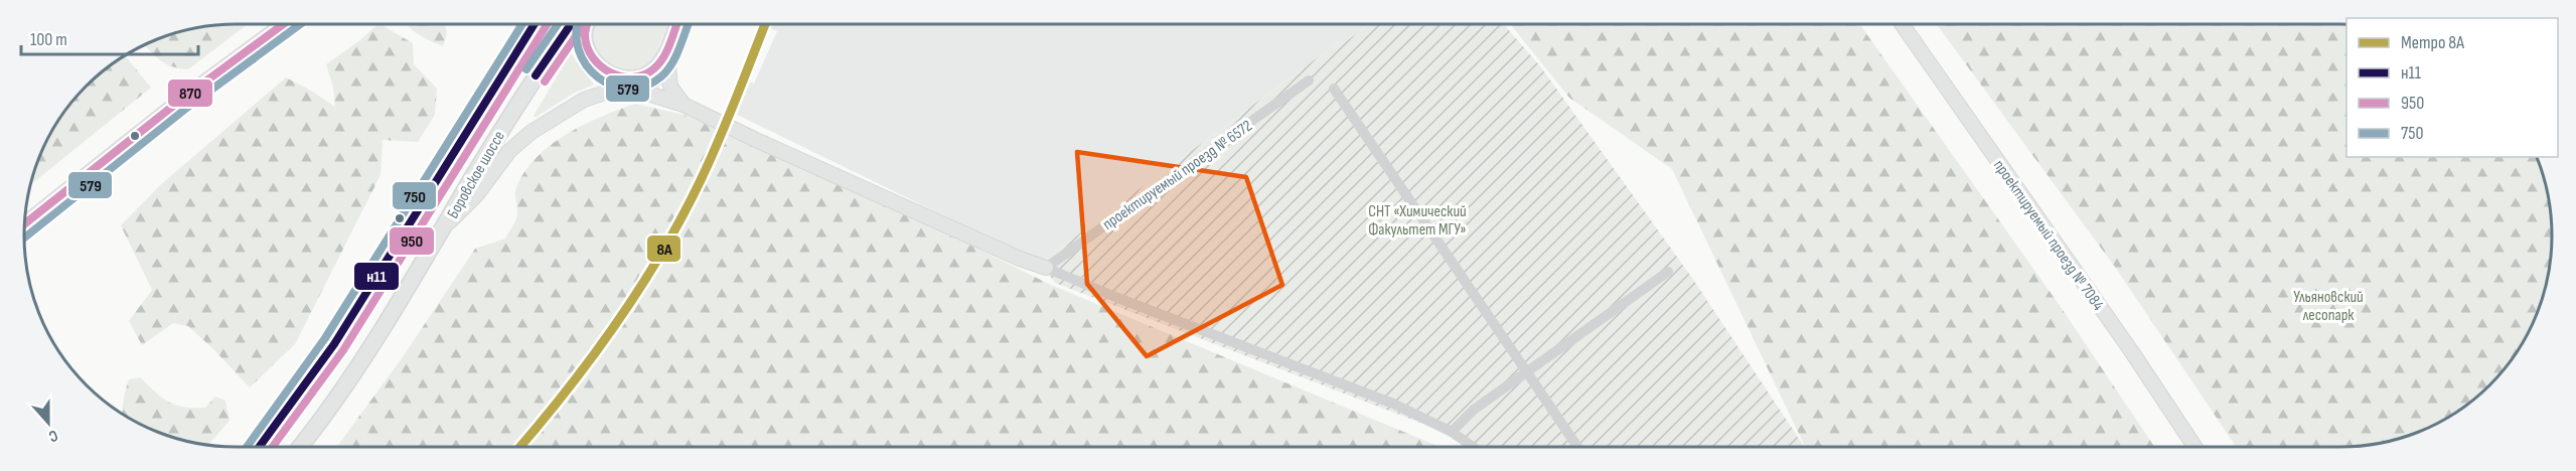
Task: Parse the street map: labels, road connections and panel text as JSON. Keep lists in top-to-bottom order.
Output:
{
  "streets": {
    "main road": ["Боровское шоссе"],
    "street": ["проектируемый проезд № 6572", "проектируемый проезд № 7084"]
  },
  "parks": ["СНТ «Химический Факультет МГУ»", "Ульяновский лесопарк"],
  "lines": [
    "metro line 8А",
    "transit line н11",
    "transit line 950",
    "transit line 750",
    "transit line 870",
    "transit line 579"
  ],
  "legend": [
    "Метро 8А",
    "н11",
    "950",
    "750"
  ],
  "scale_bar": "100 m",
  "north": "bottom"
}
